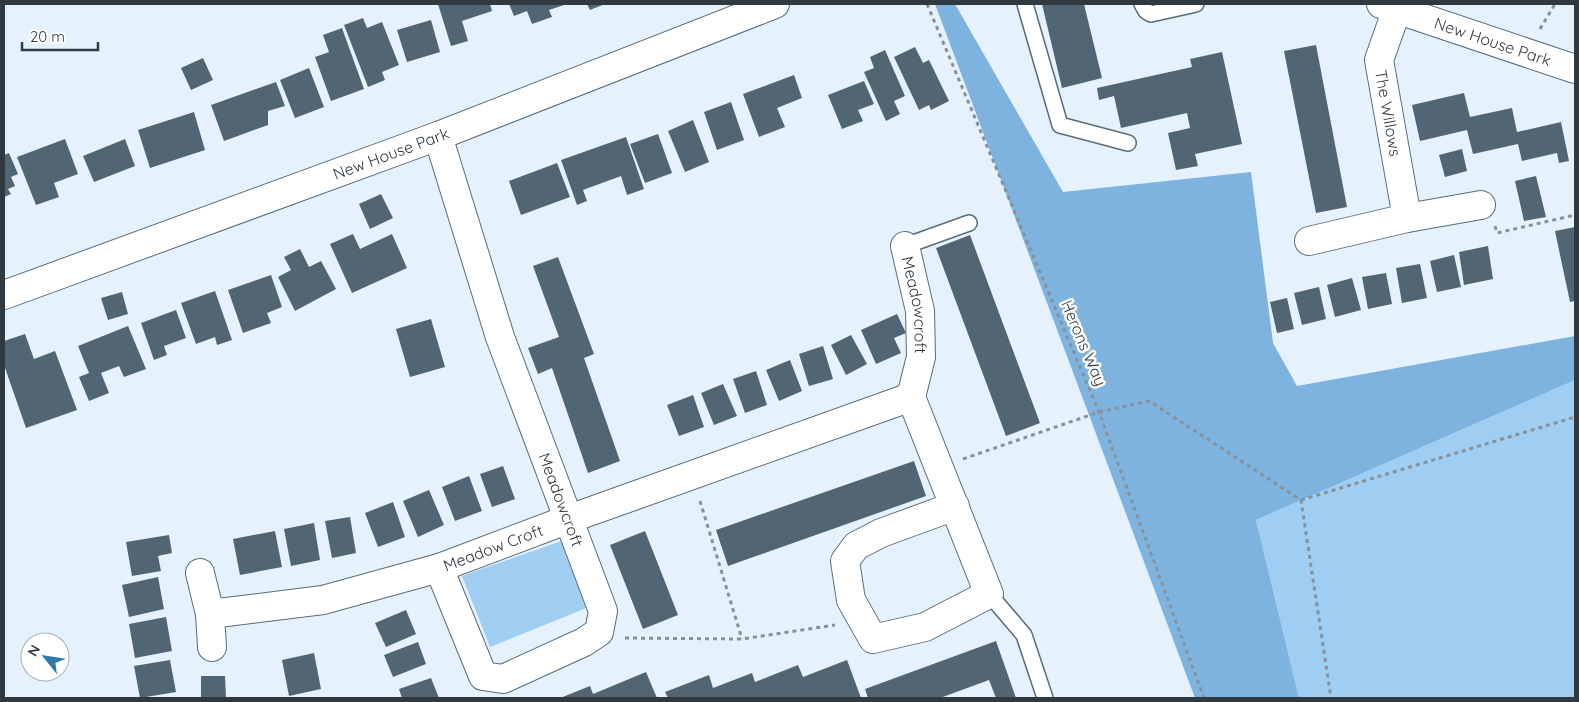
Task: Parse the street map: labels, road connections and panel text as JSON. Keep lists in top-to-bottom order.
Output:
{
  "streets": {
    "street": [
      "New House Park",
      "The Willows",
      "Meadowcroft",
      "Meadow Croft"
    ],
    "path": ["Herons Way"]
  },
  "crossings": [
    ["New House Park", "The Willows"],
    ["New House Park", "Meadowcroft"],
    ["Meadowcroft", "Meadow Croft"]
  ],
  "scale_bar": "20 m",
  "north": "top left"
}
